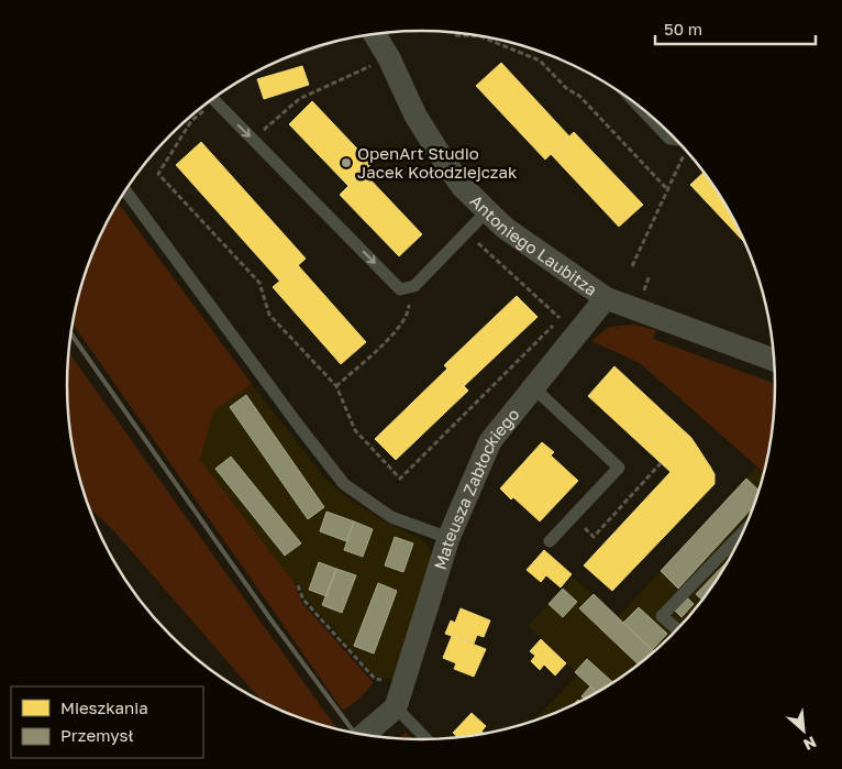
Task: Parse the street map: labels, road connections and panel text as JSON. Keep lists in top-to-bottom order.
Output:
{
  "streets": {
    "street": ["Antoniego Laubitza", "Mateusza Zabłockiego"]
  },
  "crossings": [
    ["Antoniego Laubitza", "Mateusza Zabłockiego"]
  ],
  "places": ["OpenArt Studio Jacek Kołodziejczak"],
  "legend": ["Mieszkania", "Przemysł"],
  "scale_bar": "50 m",
  "north": "bottom right"
}
